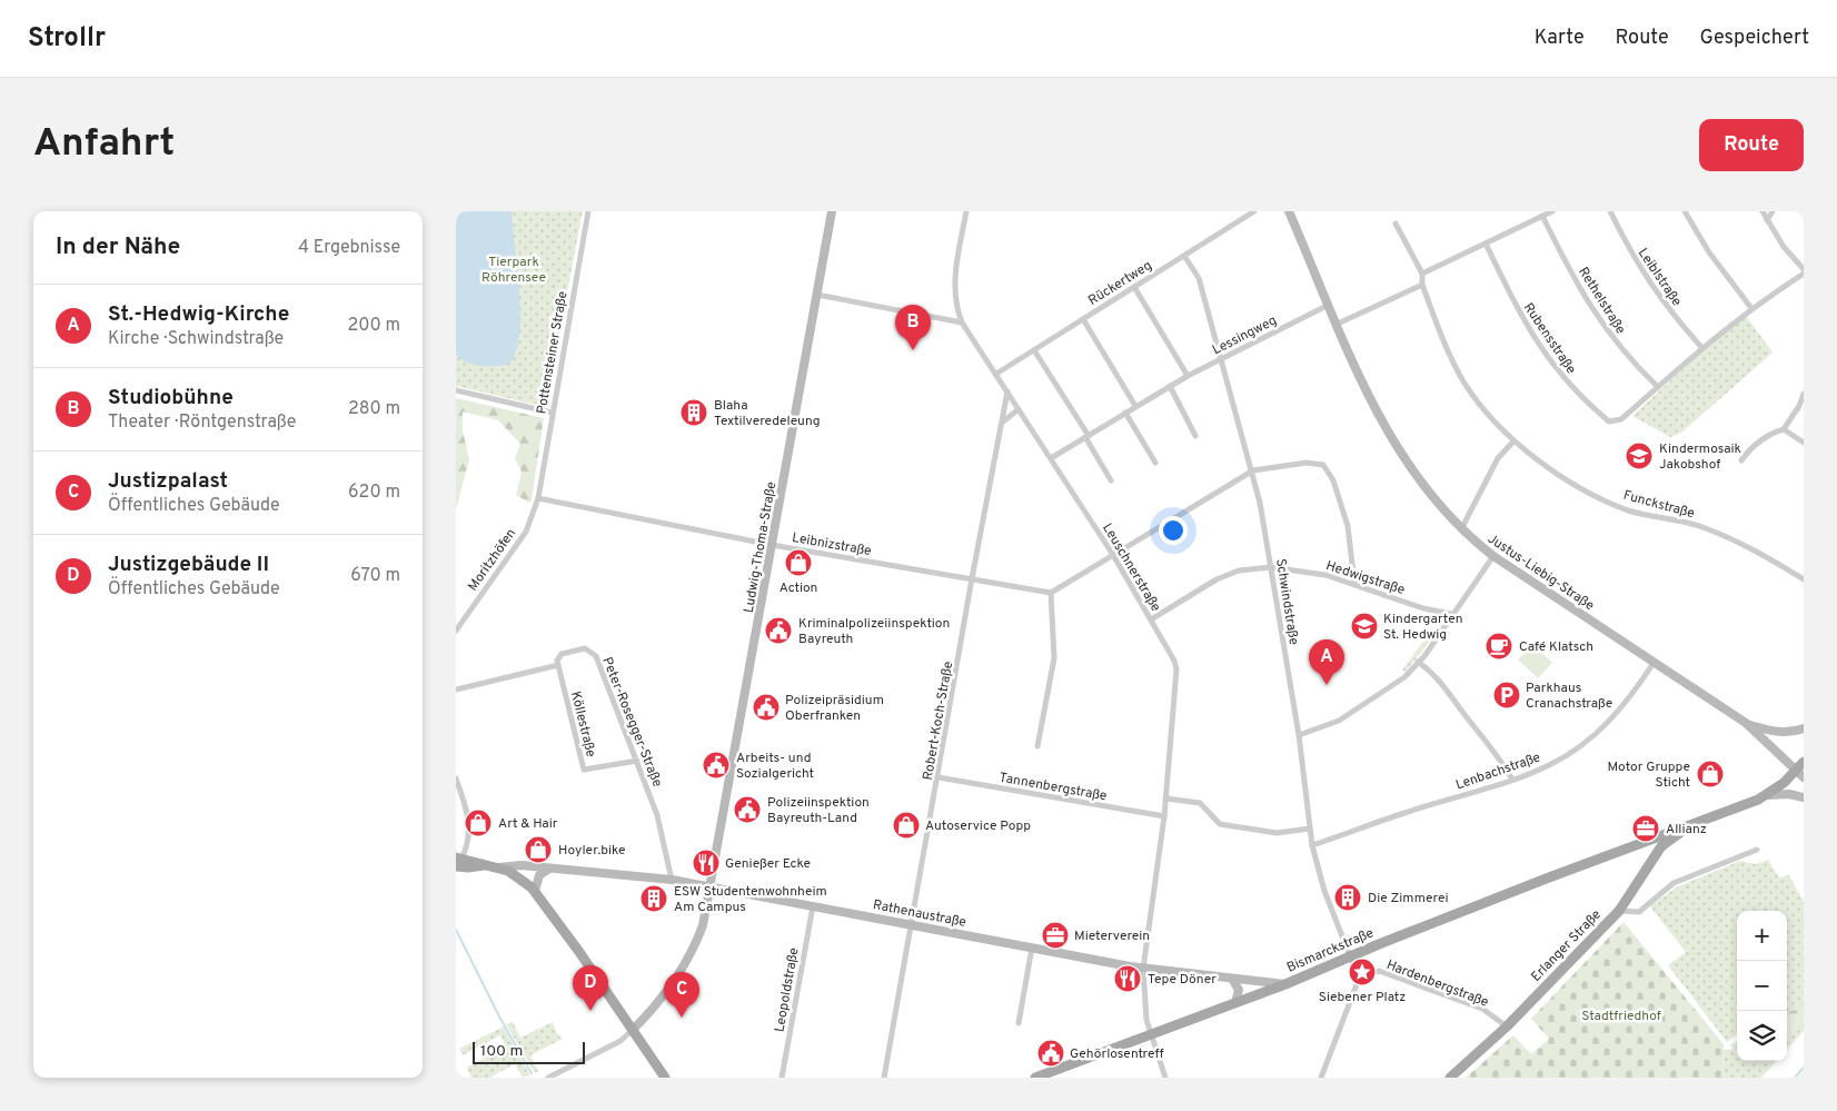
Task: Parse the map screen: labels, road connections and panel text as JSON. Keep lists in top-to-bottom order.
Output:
{
  "streets": {
    "main road": [
      "Ludwig-Thoma-Straße",
      "Justus-Liebig-Straße",
      "Rathenaustraße",
      "Erlanger Straße",
      "Bismarckstraße"
    ],
    "street": [
      "Leiblstraße",
      "Rückertweg",
      "Rethelstraße",
      "Lessingweg",
      "Rubensstraße",
      "Pottensteiner Straße",
      "Funckstraße",
      "Leibnizstraße",
      "Moritzhöfen",
      "Leuschnerstraße",
      "Hedwigstraße",
      "Schwindstraße",
      "Robert-Koch-Straße",
      "Peter-Rosegger-Straße",
      "Köllestraße",
      "Lenbachstraße",
      "Tannenbergstraße",
      "Hardenbergstraße",
      "Leopoldstraße"
    ]
  },
  "crossings": [
    ["Rückertweg", "Leuschnerstraße"],
    ["Rückertweg", "Schwindstraße"],
    ["Rethelstraße", "Rubensstraße"],
    ["Lessingweg", "Leuschnerstraße"],
    ["Lessingweg", "Justus-Liebig-Straße"],
    ["Lessingweg", "Schwindstraße"],
    ["Pottensteiner Straße", "Leibnizstraße"],
    ["Pottensteiner Straße", "Moritzhöfen"],
    ["Leibnizstraße", "Ludwig-Thoma-Straße"],
    ["Leibnizstraße", "Moritzhöfen"],
    ["Leibnizstraße", "Robert-Koch-Straße"],
    ["Ludwig-Thoma-Straße", "Rathenaustraße"],
    ["Leuschnerstraße", "Hedwigstraße"],
    ["Leuschnerstraße", "Robert-Koch-Straße"],
    ["Leuschnerstraße", "Tannenbergstraße"],
    ["Leuschnerstraße", "Rathenaustraße"],
    ["Leuschnerstraße", "Bismarckstraße"],
    ["Justus-Liebig-Straße", "Lenbachstraße"],
    ["Hedwigstraße", "Schwindstraße"],
    ["Schwindstraße", "Lenbachstraße"],
    ["Schwindstraße", "Bismarckstraße"],
    ["Schwindstraße", "Hardenbergstraße"],
    ["Robert-Koch-Straße", "Tannenbergstraße"],
    ["Robert-Koch-Straße", "Rathenaustraße"],
    ["Peter-Rosegger-Straße", "Köllestraße"],
    ["Peter-Rosegger-Straße", "Rathenaustraße"],
    ["Rathenaustraße", "Bismarckstraße"],
    ["Rathenaustraße", "Leopoldstraße"],
    ["Erlanger Straße", "Bismarckstraße"],
    ["Erlanger Straße", "Hardenbergstraße"]
  ],
  "parks": ["Tierpark Röhrensee", "Stadtfriedhof"],
  "places": {
    "building": ["Blaha Textilveredeleung", "Die Zimmerei", "ESW Studentenwohnheim Am Campus"],
    "school or university": ["Kindermosaik Jakobshof", "Kindergarten St. Hedwig"],
    "shop": [
      "Action",
      "Motor Gruppe Sticht",
      "Art & Hair",
      "Autoservice Popp",
      "Hoyler.bike"
    ],
    "public building": [
      "Kriminalpolizeiinspektion Bayreuth",
      "Polizeipräsidium Oberfranken",
      "Arbeits- und Sozialgericht",
      "Polizeiinspektion Bayreuth-Land",
      "Gehörlosentreff"
    ],
    "cafe": ["Café Klatsch"],
    "parking": ["Parkhaus Cranachstraße"],
    "office": ["Allianz", "Mieterverein"],
    "restaurant": ["Genießer Ecke", "Tepe Döner"],
    "place": ["Siebener Platz"]
  },
  "scale_bar": "100 m",
  "page": {
    "header": "Strollr",
    "nav": ["Karte", "Route", "Gespeichert"],
    "buttons": "Route",
    "title": "Anfahrt",
    "heading": ["In der Nähe", "4 Ergebnisse"],
    "list": [
      {
        "mark": "A",
        "name": "St.-Hedwig-Kirche",
        "note": "Kirche · Schwindstraße",
        "value": "200 m"
      },
      {
        "mark": "B",
        "name": "Studiobühne",
        "note": "Theater · Röntgenstraße",
        "value": "280 m"
      },
      {
        "mark": "C",
        "name": "Justizpalast",
        "note": "Öffentliches Gebäude",
        "value": "620 m"
      },
      {
        "mark": "D",
        "name": "Justizgebäude II",
        "note": "Öffentliches Gebäude",
        "value": "670 m"
      }
    ],
    "pins": [
      "B",
      "A",
      "D",
      "C"
    ],
    "map_buttons": ["+", "−"],
    "scale": "100 m"
  }
}
